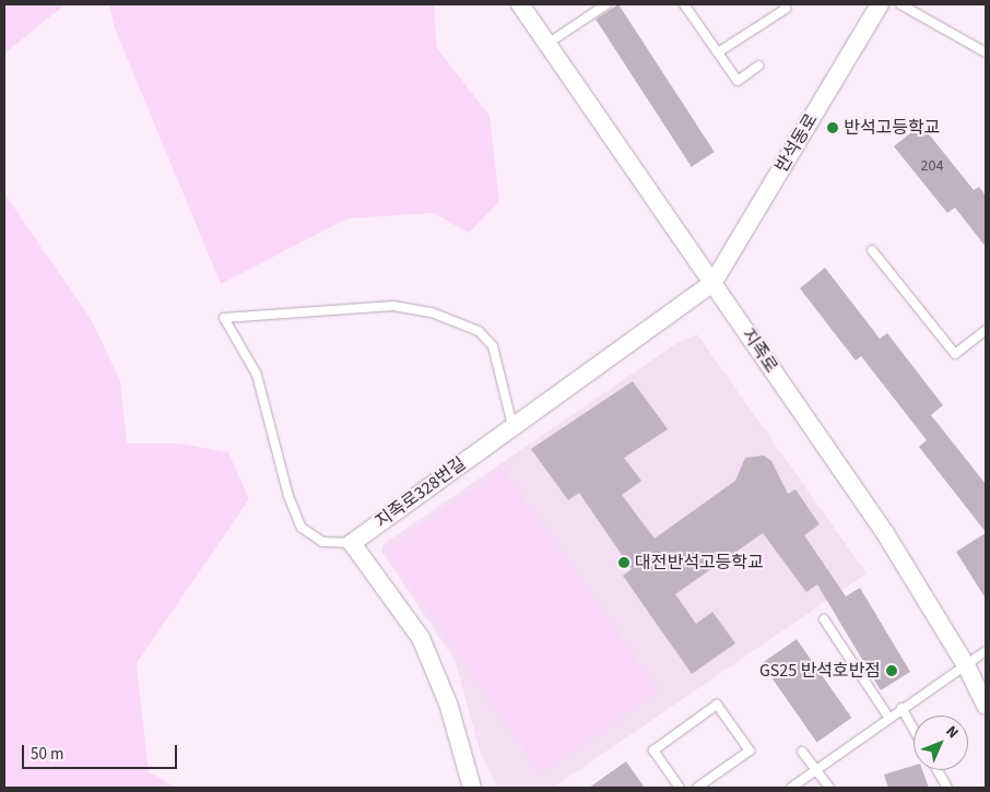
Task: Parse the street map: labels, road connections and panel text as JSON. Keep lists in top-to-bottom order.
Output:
{
  "streets": {
    "street": ["반석동로", "지족로", "지족로328번길"]
  },
  "crossings": [
    ["반석동로", "지족로"],
    ["반석동로", "지족로328번길"],
    ["지족로", "지족로328번길"]
  ],
  "places": ["반석고등학교", "대전반석고등학교", "GS25 반석호반점"],
  "house_numbers": ["204"],
  "scale_bar": "50 m",
  "north": "top right"
}
